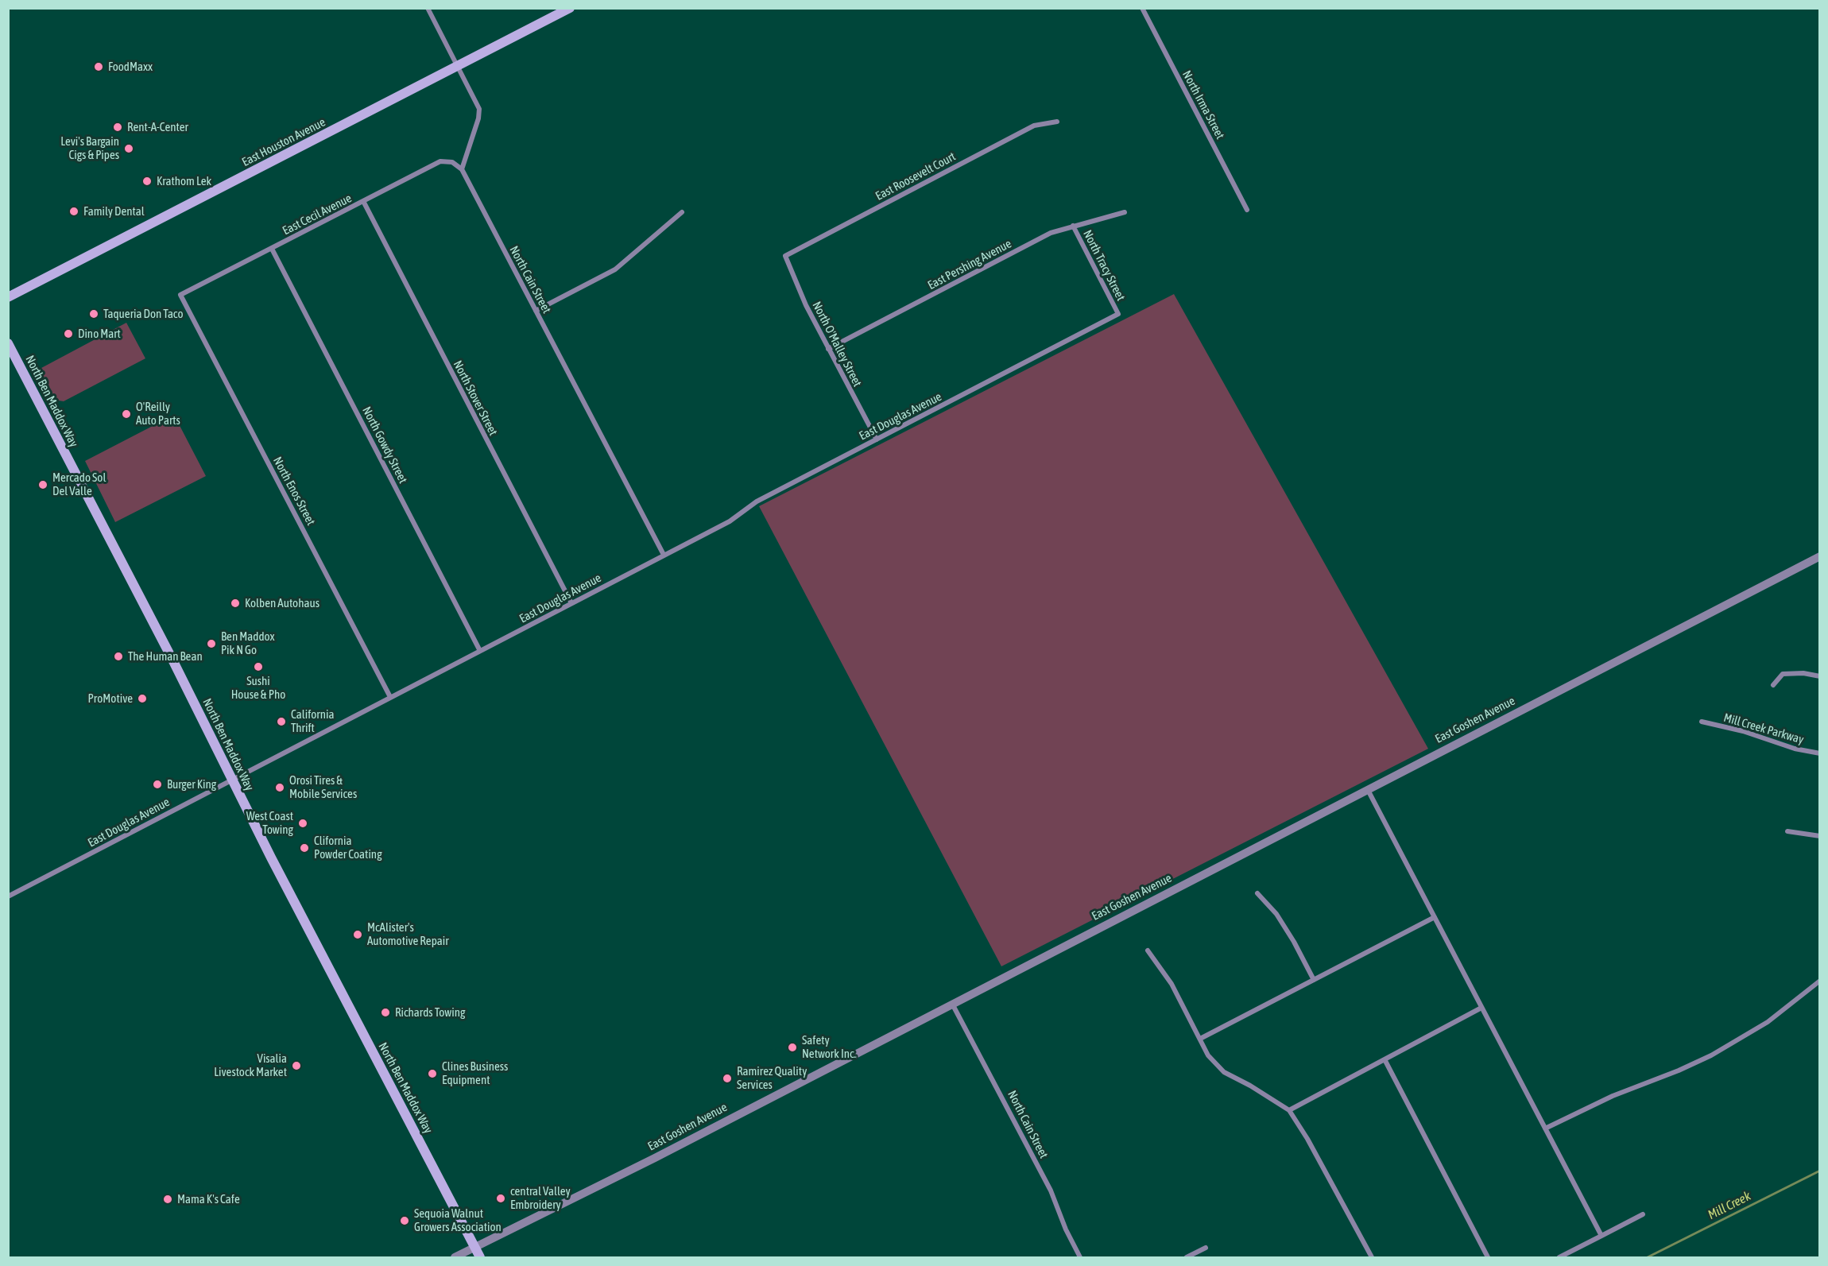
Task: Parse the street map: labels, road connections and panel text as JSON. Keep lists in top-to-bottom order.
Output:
{
  "streets": {
    "main road": ["East Houston Avenue", "North Ben Maddox Way"],
    "street": [
      "North Irma Street",
      "East Roosevelt Court",
      "East Cecil Avenue",
      "East Pershing Avenue",
      "North Tracy Street",
      "North Cain Street",
      "North O'Malley Street",
      "North Stover Street",
      "East Douglas Avenue",
      "North Gowdy Street",
      "North Enos Street",
      "East Goshen Avenue",
      "Mill Creek Parkway"
    ]
  },
  "crossings": [
    ["East Roosevelt Court", "North O'Malley Street"],
    ["East Cecil Avenue", "North Cain Street"],
    ["East Cecil Avenue", "North Stover Street"],
    ["East Cecil Avenue", "North Gowdy Street"],
    ["East Cecil Avenue", "North Enos Street"],
    ["East Pershing Avenue", "North Tracy Street"],
    ["East Pershing Avenue", "North O'Malley Street"],
    ["North Tracy Street", "East Douglas Avenue"],
    ["North Cain Street", "East Douglas Avenue"],
    ["North Cain Street", "East Goshen Avenue"],
    ["North O'Malley Street", "East Douglas Avenue"],
    ["North Stover Street", "East Douglas Avenue"],
    ["North Ben Maddox Way", "East Douglas Avenue"],
    ["North Ben Maddox Way", "East Goshen Avenue"],
    ["East Douglas Avenue", "North Gowdy Street"],
    ["East Douglas Avenue", "North Enos Street"]
  ],
  "water": ["Mill Creek"],
  "places": [
    "FoodMaxx",
    "Rent-A-Center",
    "Levi's Bargain Cigs & Pipes",
    "Krathom Lek",
    "Family Dental",
    "Taqueria Don Taco",
    "Dino Mart",
    "O'Reilly Auto Parts",
    "Mercado Sol Del Valle",
    "Kolben Autohaus",
    "Ben Maddox Pik N Go",
    "The Human Bean",
    "Sushi House & Pho",
    "ProMotive",
    "California Thrift",
    "Burger King",
    "Orosi Tires & Mobile Services",
    "West Coast Towing",
    "Clifornia Powder Coating",
    "McAlister's Automotive Repair",
    "Richards Towing",
    "Safety Network Inc.",
    "Visalia Livestock Market",
    "Clines Business Equipment",
    "Ramirez Quality Services",
    "central Valley Embroidery",
    "Mama K's Cafe",
    "Sequoia Walnut Growers Association"
  ]
}
